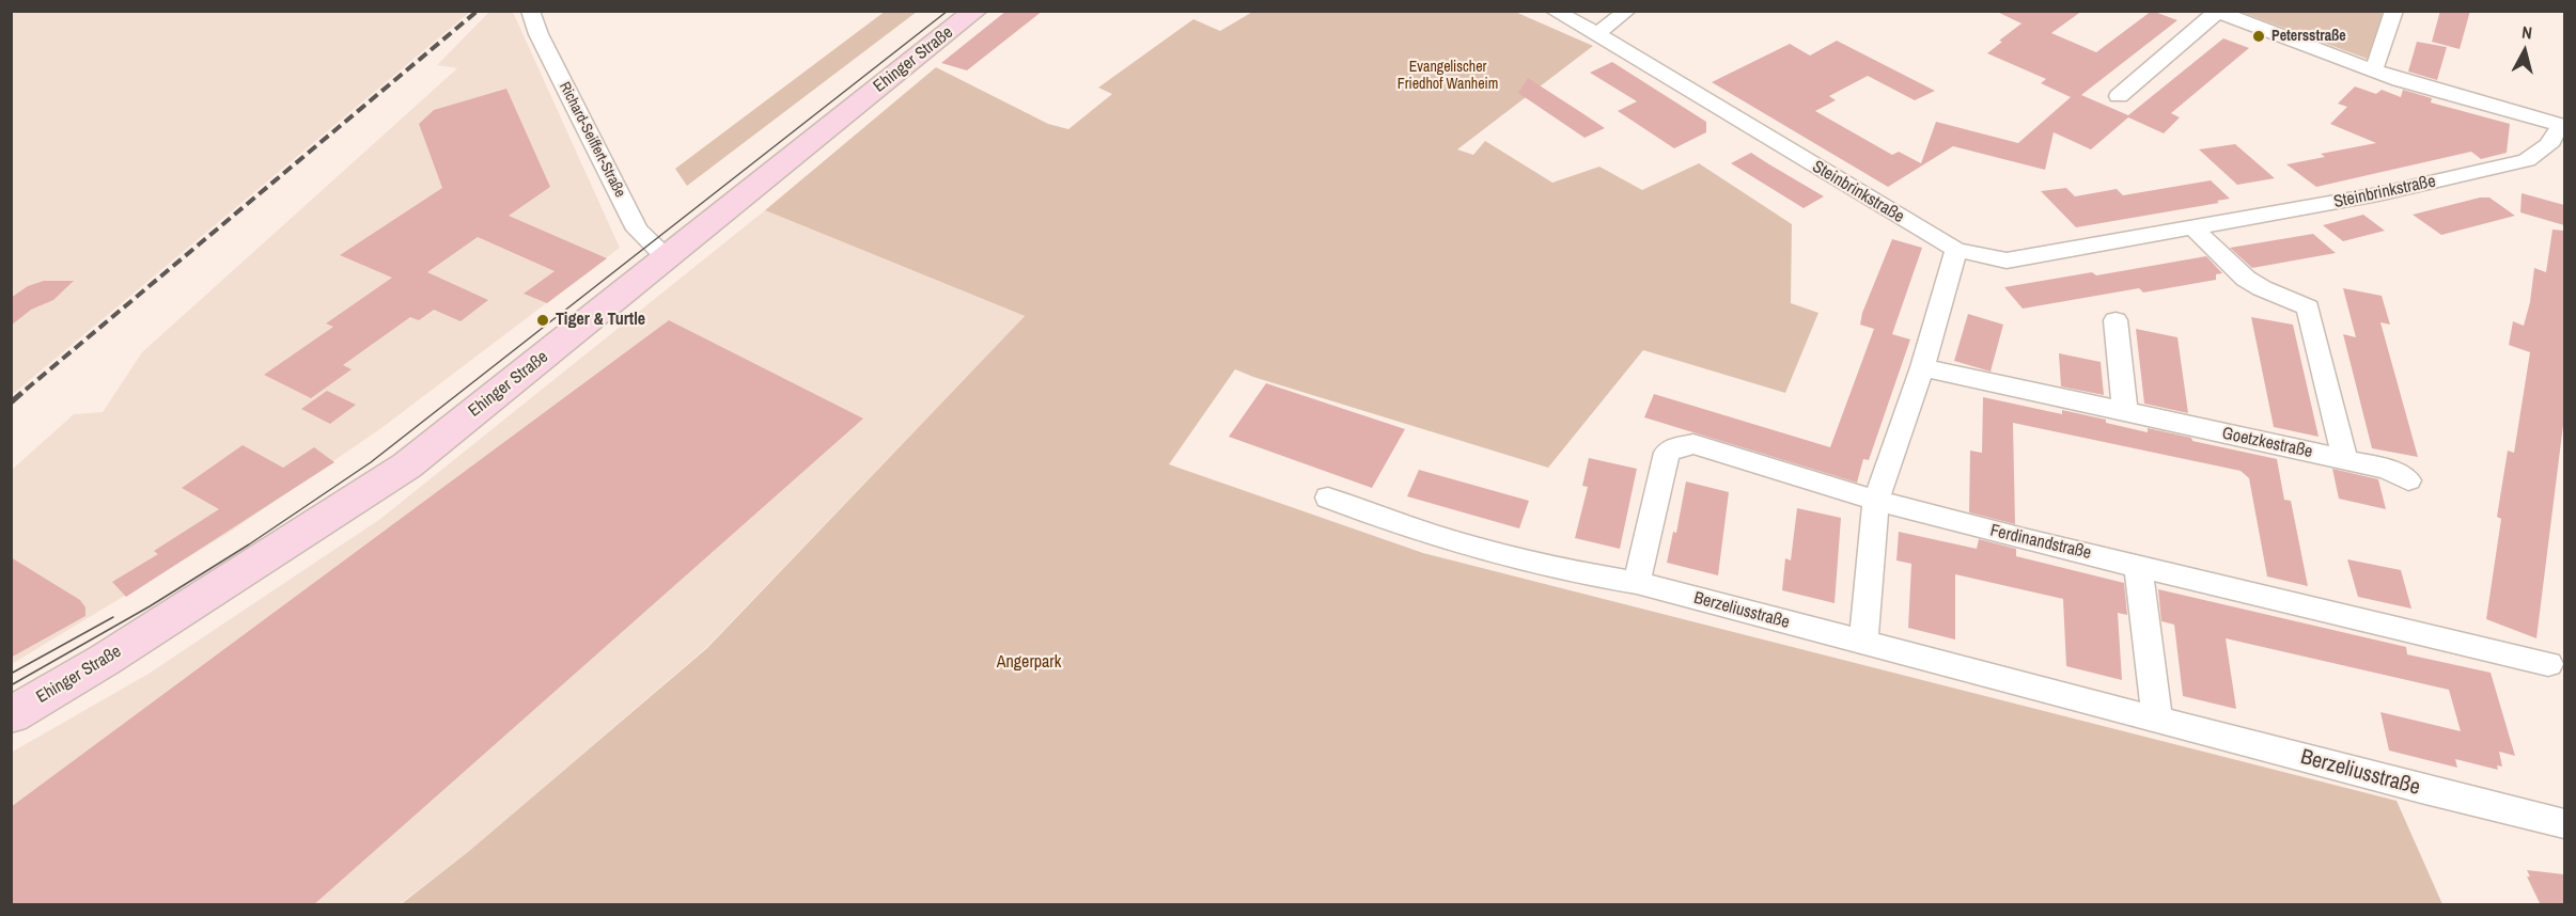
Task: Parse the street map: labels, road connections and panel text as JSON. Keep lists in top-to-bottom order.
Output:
{
  "streets": {
    "street": [
      "Ehinger Straße",
      "Richard-Seiffert-Straße",
      "Steinbrinkstraße",
      "Goetzkestraße",
      "Ferdinandstraße",
      "Berzeliusstraße"
    ]
  },
  "crossings": [
    ["Ehinger Straße", "Richard-Seiffert-Straße"],
    ["Ferdinandstraße", "Berzeliusstraße"]
  ],
  "parks": ["Evangelischer Friedhof Wanheim", "Angerpark"],
  "places": ["Petersstraße", "Tiger & Turtle"],
  "north": "top"
}
